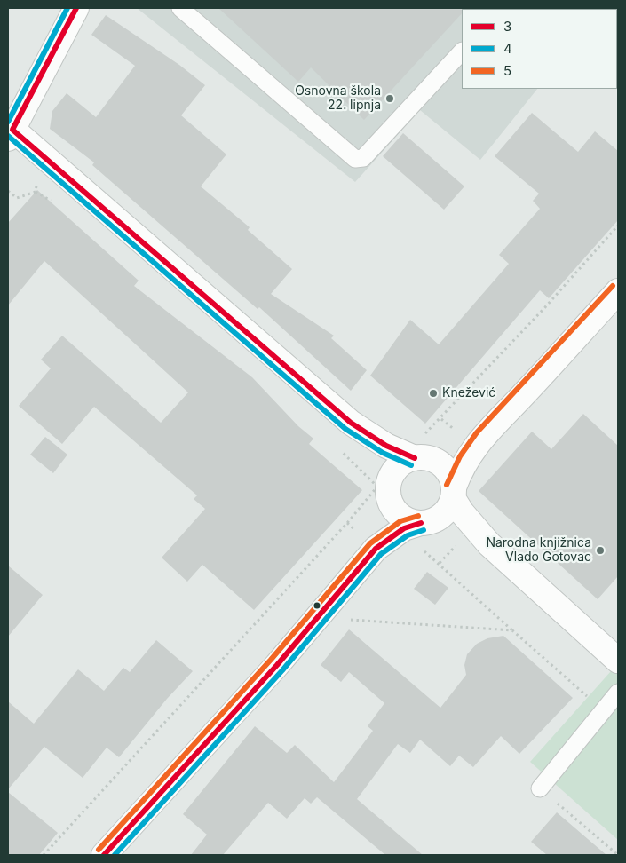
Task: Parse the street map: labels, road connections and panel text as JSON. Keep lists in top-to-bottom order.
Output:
{
  "places": ["Osnovna škola 22. lipnja", "Knežević", "Narodna knjižnica Vlado Gotovac"],
  "lines": ["transit line 3", "transit line 4", "transit line 5"],
  "legend": ["3", "4", "5"]
}
